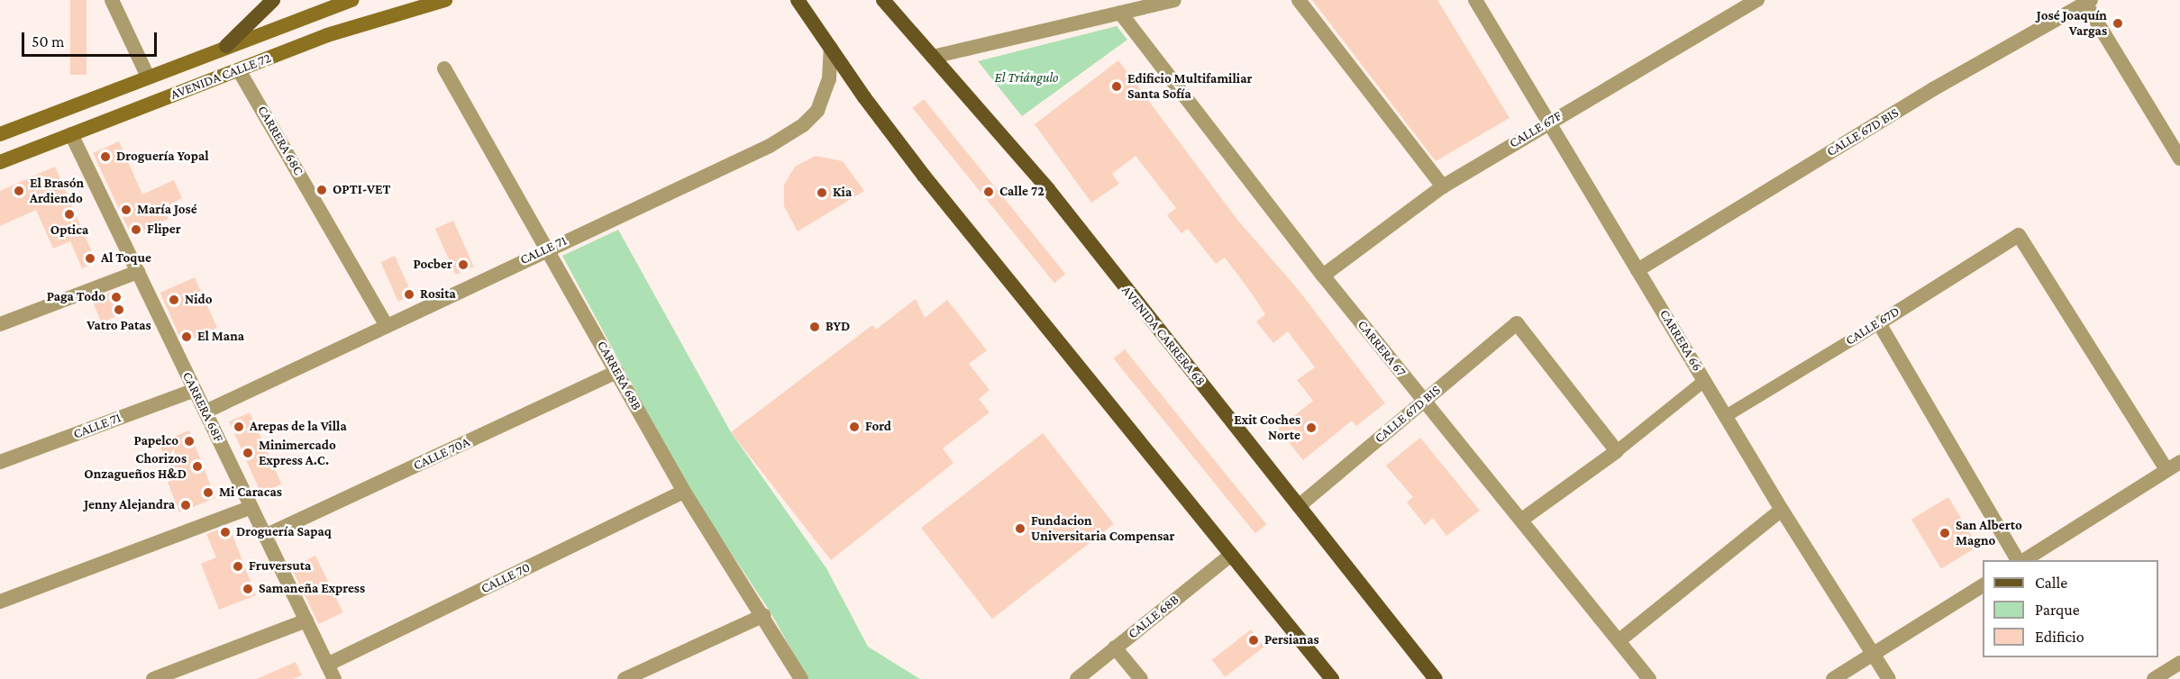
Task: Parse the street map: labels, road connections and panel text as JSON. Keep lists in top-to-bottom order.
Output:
{
  "streets": {
    "main road": ["AVENIDA CALLE 72", "AVENIDA CARRERA 68"],
    "street": [
      "CALLE 67F",
      "CALLE 67D BIS",
      "CARRERA 68C",
      "CALLE 71",
      "CALLE 67D",
      "CARRERA 66",
      "CARRERA 67",
      "CARRERA 68B",
      "CARRERA 68F",
      "CALLE 70A",
      "CALLE 70",
      "CALLE 68B"
    ]
  },
  "crossings": [
    ["AVENIDA CALLE 72", "CARRERA 68C"],
    ["AVENIDA CALLE 72", "CARRERA 68F"],
    ["CALLE 67F", "CARRERA 66"],
    ["CALLE 67F", "CARRERA 67"],
    ["CALLE 67D BIS", "AVENIDA CARRERA 68"],
    ["CALLE 67D BIS", "CARRERA 66"],
    ["CALLE 67D BIS", "CARRERA 67"],
    ["CARRERA 68C", "CALLE 71"],
    ["CALLE 71", "CARRERA 68B"],
    ["CALLE 71", "CARRERA 68F"],
    ["CALLE 67D", "CARRERA 66"],
    ["CARRERA 68B", "CALLE 70A"],
    ["CARRERA 68B", "CALLE 70"],
    ["CARRERA 68F", "CALLE 70A"],
    ["CARRERA 68F", "CALLE 70"]
  ],
  "parks": ["El Triángulo"],
  "places": [
    "José Joaquín Vargas",
    "Edificio Multifamiliar Santa Sofía",
    "Droguería Yopal",
    "OPTI-VET",
    "El Brasón Ardiendo",
    "Calle 72",
    "Kia",
    "María José",
    "Optica",
    "Fliper",
    "Al Toque",
    "Pocber",
    "Rosita",
    "Paga Todo",
    "Nido",
    "Vatro Patas",
    "BYD",
    "El Mana",
    "Arepas de la Villa",
    "Ford",
    "Exit Coches Norte",
    "Papelco",
    "Minimercado Express A.C.",
    "Chorizos Onzagueños H&D",
    "Mi Caracas",
    "Jenny Alejandra",
    "Fundacion Universitaria Compensar",
    "Droguería Sapaq",
    "San Alberto Magno",
    "Fruversuta",
    "Samaneña Express",
    "Persianas"
  ],
  "legend": ["Calle", "Parque", "Edificio"],
  "scale_bar": "50 m"
}
